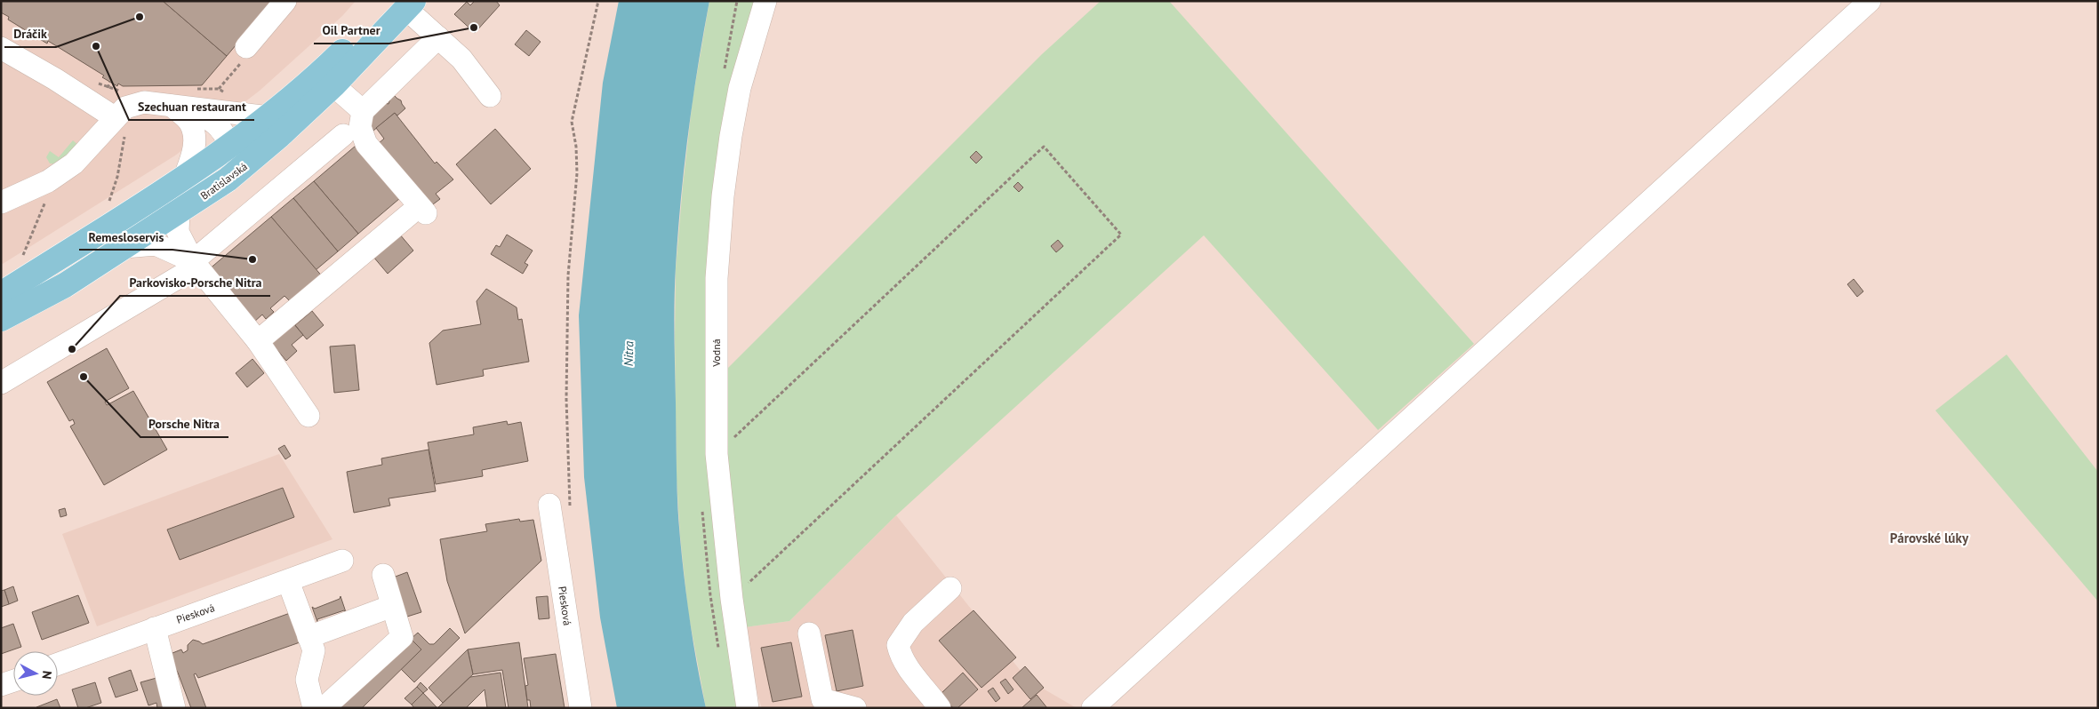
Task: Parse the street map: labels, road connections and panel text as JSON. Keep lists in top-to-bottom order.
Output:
{
  "streets": {
    "main road": ["Bratislavská"],
    "street": ["Vodná", "Piesková"]
  },
  "districts": ["Párovské lúky"],
  "water": ["Nitra"],
  "places": [
    "Dráčik",
    "Oil Partner",
    "Szechuan restaurant",
    "Remesloservis",
    "Parkovisko-Porsche Nitra",
    "Porsche Nitra"
  ],
  "north": "right"
}
